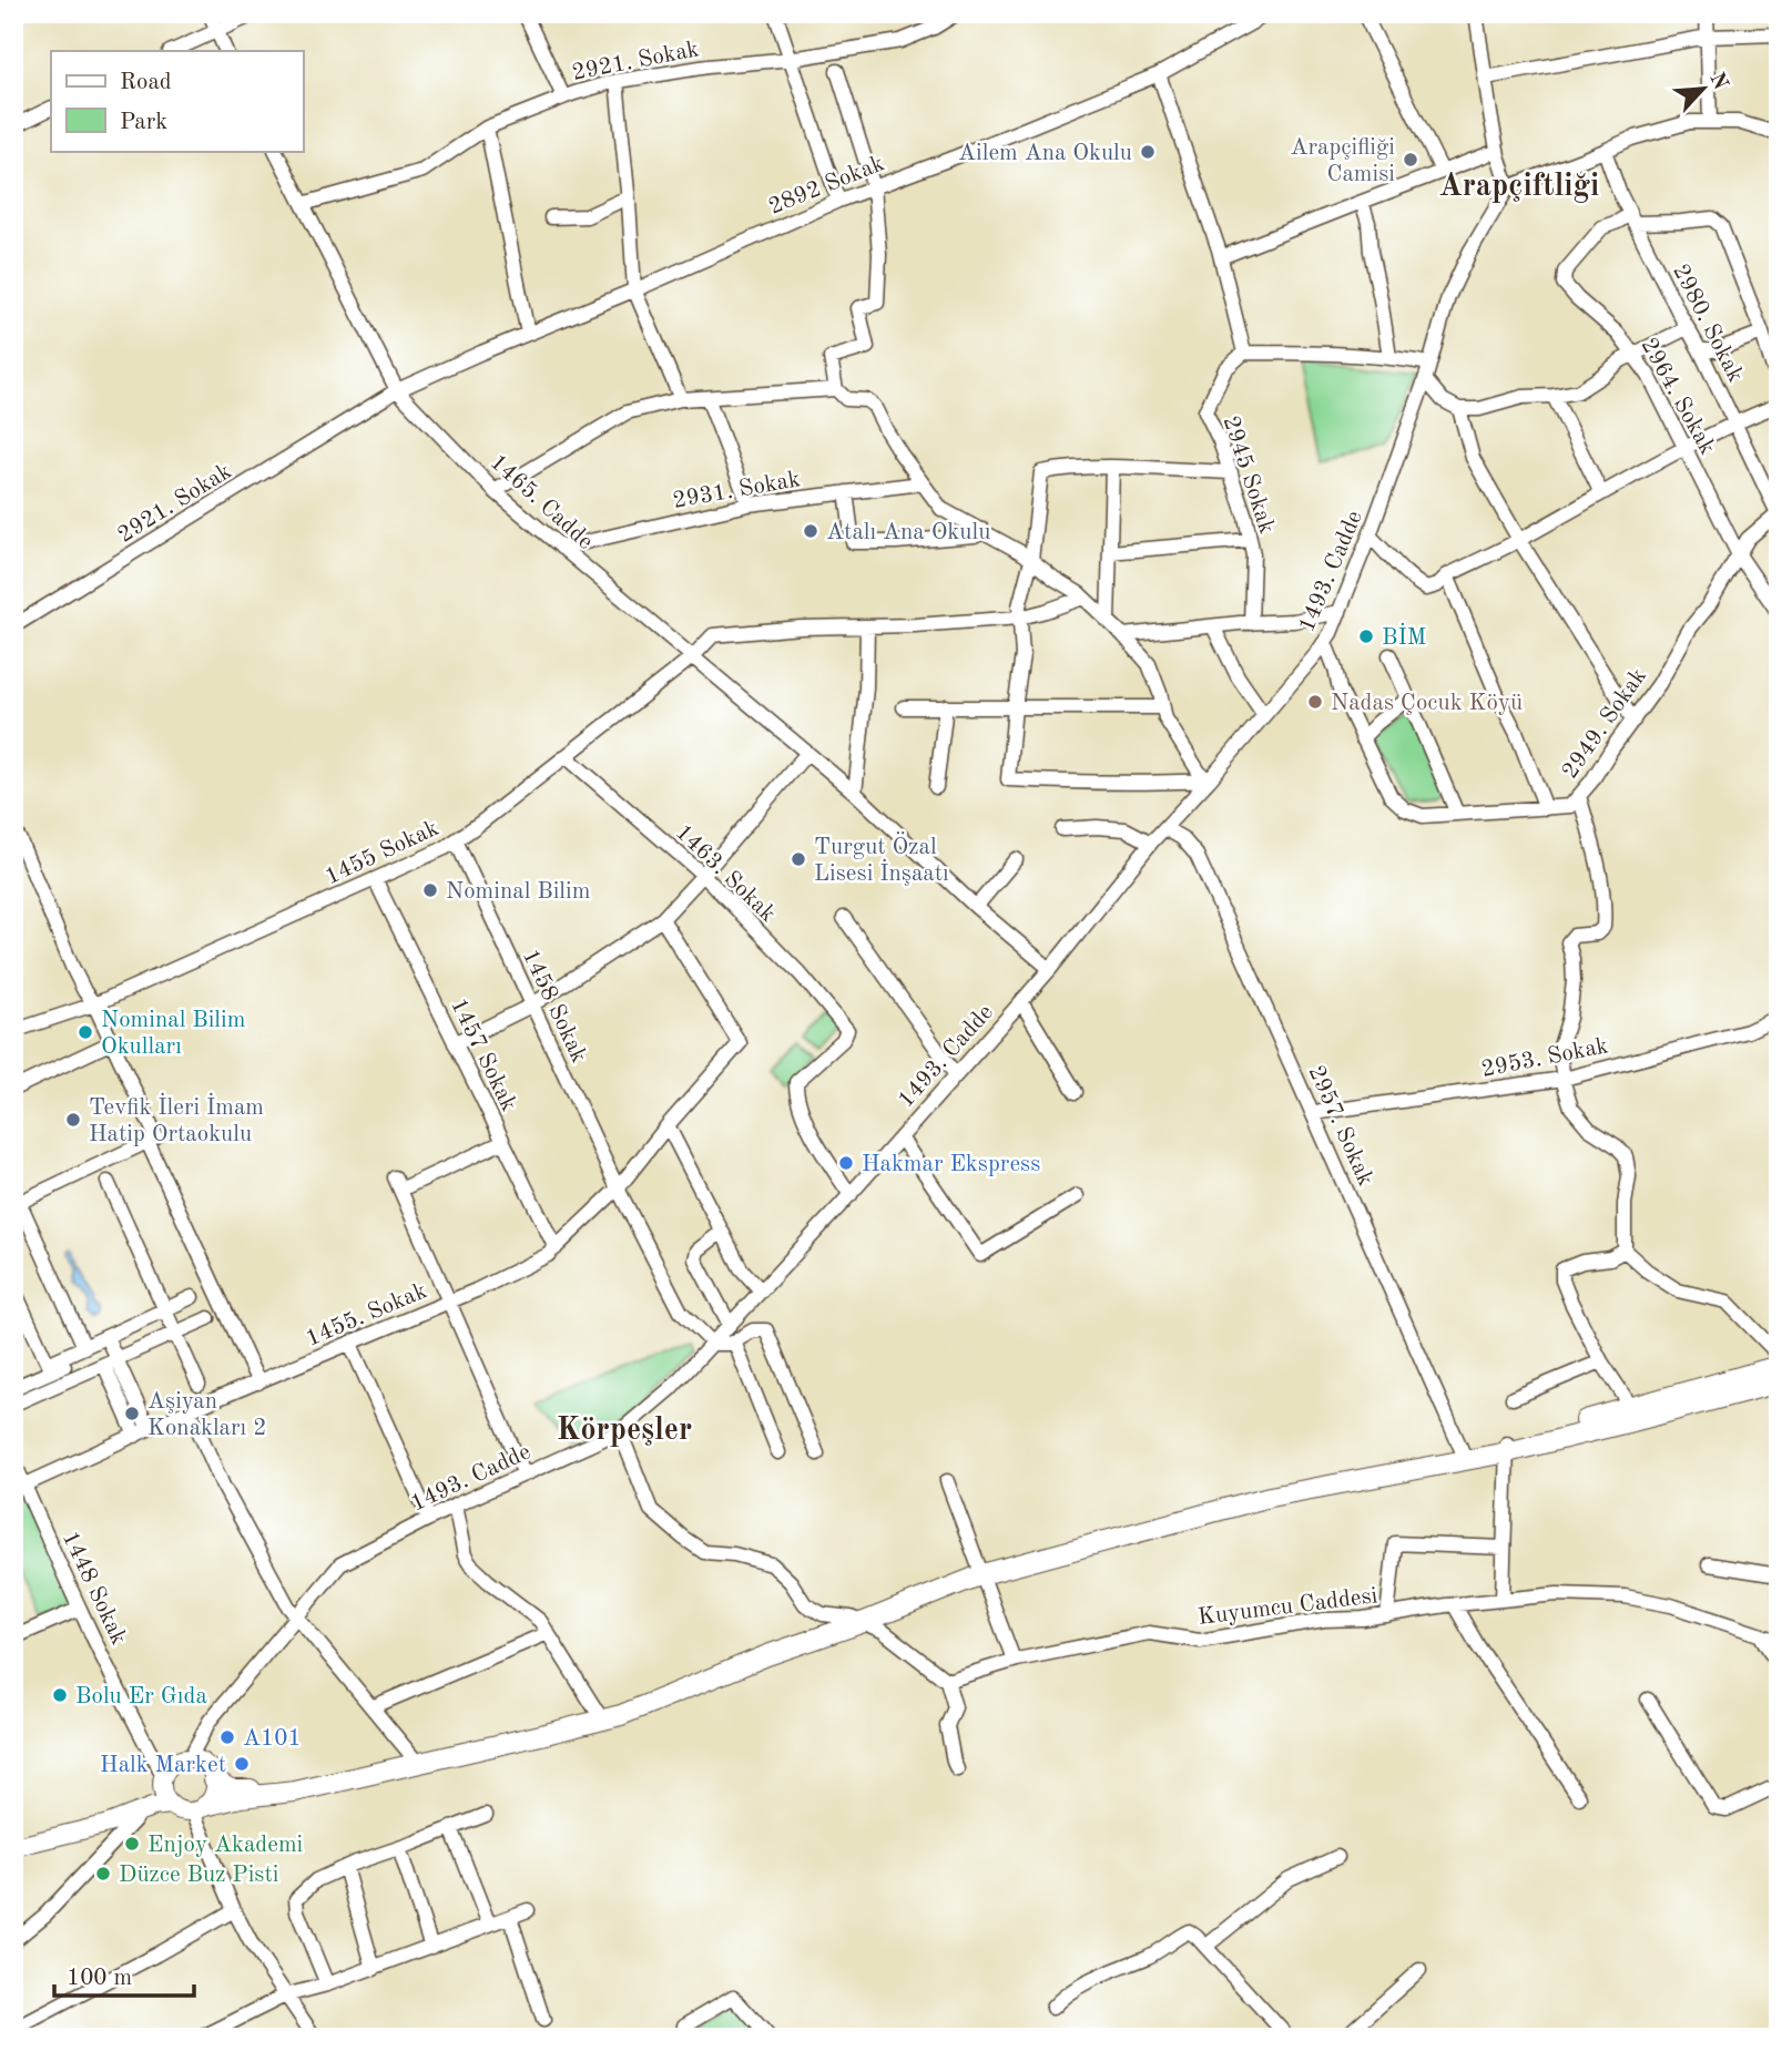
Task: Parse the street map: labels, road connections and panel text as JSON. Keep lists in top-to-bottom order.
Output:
{
  "streets": {
    "street": [
      "2921. Sokak",
      "2892 Sokak",
      "2980. Sokak",
      "2964. Sokak",
      "2945 Sokak",
      "2931. Sokak",
      "1465. Cadde",
      "1493. Cadde",
      "2949. Sokak",
      "1455 Sokak",
      "1463. Sokak",
      "1458 Sokak",
      "1457 Sokak",
      "2953. Sokak",
      "2957. Sokak",
      "1455. Sokak",
      "1448 Sokak",
      "Kuyumcu Caddesi"
    ]
  },
  "crossings": [
    ["2921. Sokak", "2892 Sokak"],
    ["2921. Sokak", "1465. Cadde"],
    ["2892 Sokak", "1465. Cadde"],
    ["2980. Sokak", "2964. Sokak"],
    ["2980. Sokak", "2949. Sokak"],
    ["2964. Sokak", "2949. Sokak"],
    ["2931. Sokak", "1465. Cadde"],
    ["1465. Cadde", "1493. Cadde"],
    ["1465. Cadde", "1455 Sokak"],
    ["1493. Cadde", "2949. Sokak"],
    ["1493. Cadde", "1463. Sokak"],
    ["1493. Cadde", "1458 Sokak"],
    ["1493. Cadde", "2957. Sokak"],
    ["1493. Cadde", "1448 Sokak"],
    ["1455 Sokak", "1463. Sokak"],
    ["1455 Sokak", "1458 Sokak"],
    ["1455 Sokak", "1457 Sokak"],
    ["1458 Sokak", "1455. Sokak"],
    ["1457 Sokak", "1455. Sokak"],
    ["2953. Sokak", "2957. Sokak"],
    ["1455. Sokak", "1448 Sokak"]
  ],
  "districts": ["Arapçiftliği", "Körpeşler"],
  "places": [
    "Ailem Ana Okulu",
    "Arapçifliği Camisi",
    "Atalı Ana Okulu",
    "BİM",
    "Nadas Çocuk Köyü",
    "Turgut Özal Lisesi İnşaatı",
    "Nominal Bilim",
    "Nominal Bilim Okulları",
    "Tevfik İleri İmam Hatip Ortaokulu",
    "Hakmar Ekspress",
    "Aşiyan Konakları 2",
    "Bolu Er Gıda",
    "A101",
    "Halk Market",
    "Enjoy Akademi",
    "Düzce Buz Pisti"
  ],
  "legend": ["Road", "Park"],
  "scale_bar": "100 m",
  "north": "top right"
}
